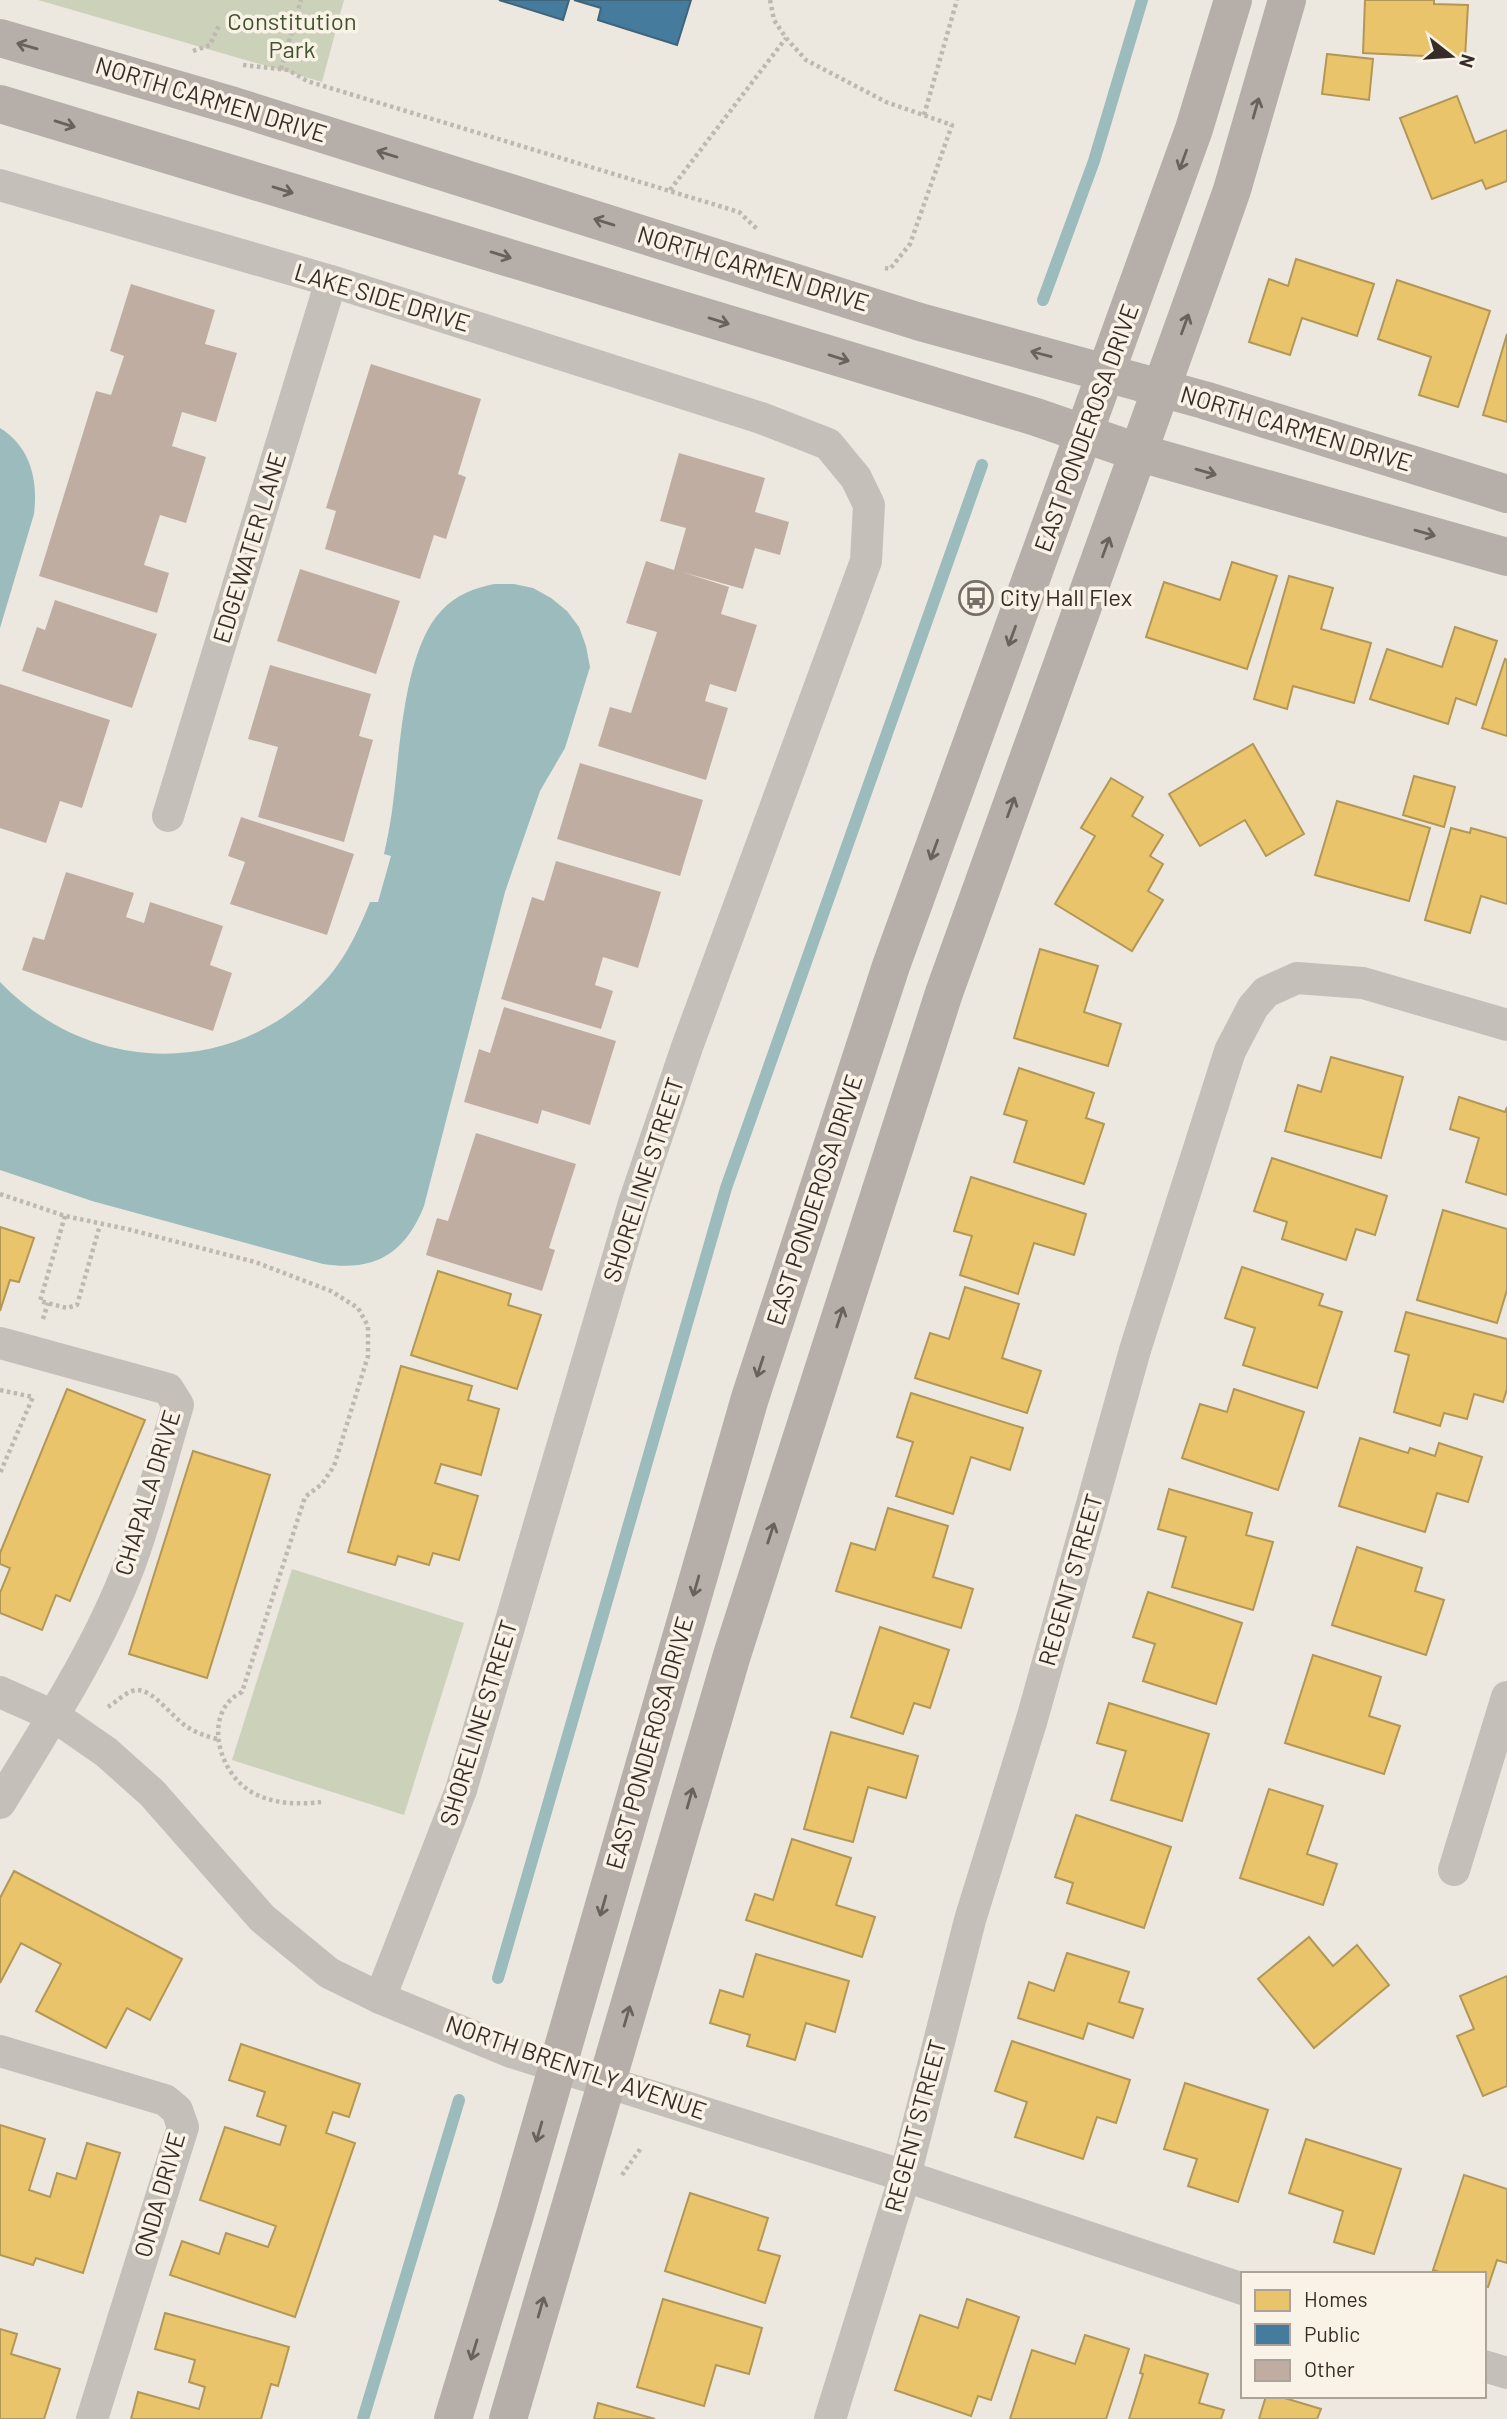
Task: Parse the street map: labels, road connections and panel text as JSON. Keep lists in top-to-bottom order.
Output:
{
  "streets": {
    "main road": ["NORTH CARMEN DRIVE", "EAST PONDEROSA DRIVE"],
    "street": [
      "LAKE SIDE DRIVE",
      "EDGEWATER LANE",
      "SHORELINE STREET",
      "CHAPALA DRIVE",
      "REGENT STREET",
      "NORTH BRENTLY AVENUE",
      "ONDA DRIVE"
    ]
  },
  "crossings": [
    ["NORTH CARMEN DRIVE", "EAST PONDEROSA DRIVE"],
    ["LAKE SIDE DRIVE", "EDGEWATER LANE"],
    ["LAKE SIDE DRIVE", "SHORELINE STREET"],
    ["EAST PONDEROSA DRIVE", "NORTH BRENTLY AVENUE"],
    ["SHORELINE STREET", "NORTH BRENTLY AVENUE"],
    ["CHAPALA DRIVE", "NORTH BRENTLY AVENUE"],
    ["REGENT STREET", "NORTH BRENTLY AVENUE"]
  ],
  "parks": ["Constitution Park"],
  "places": {
    "bus stop": ["City Hall Flex"]
  },
  "legend": ["Homes", "Public", "Other"],
  "north": "right"
}
